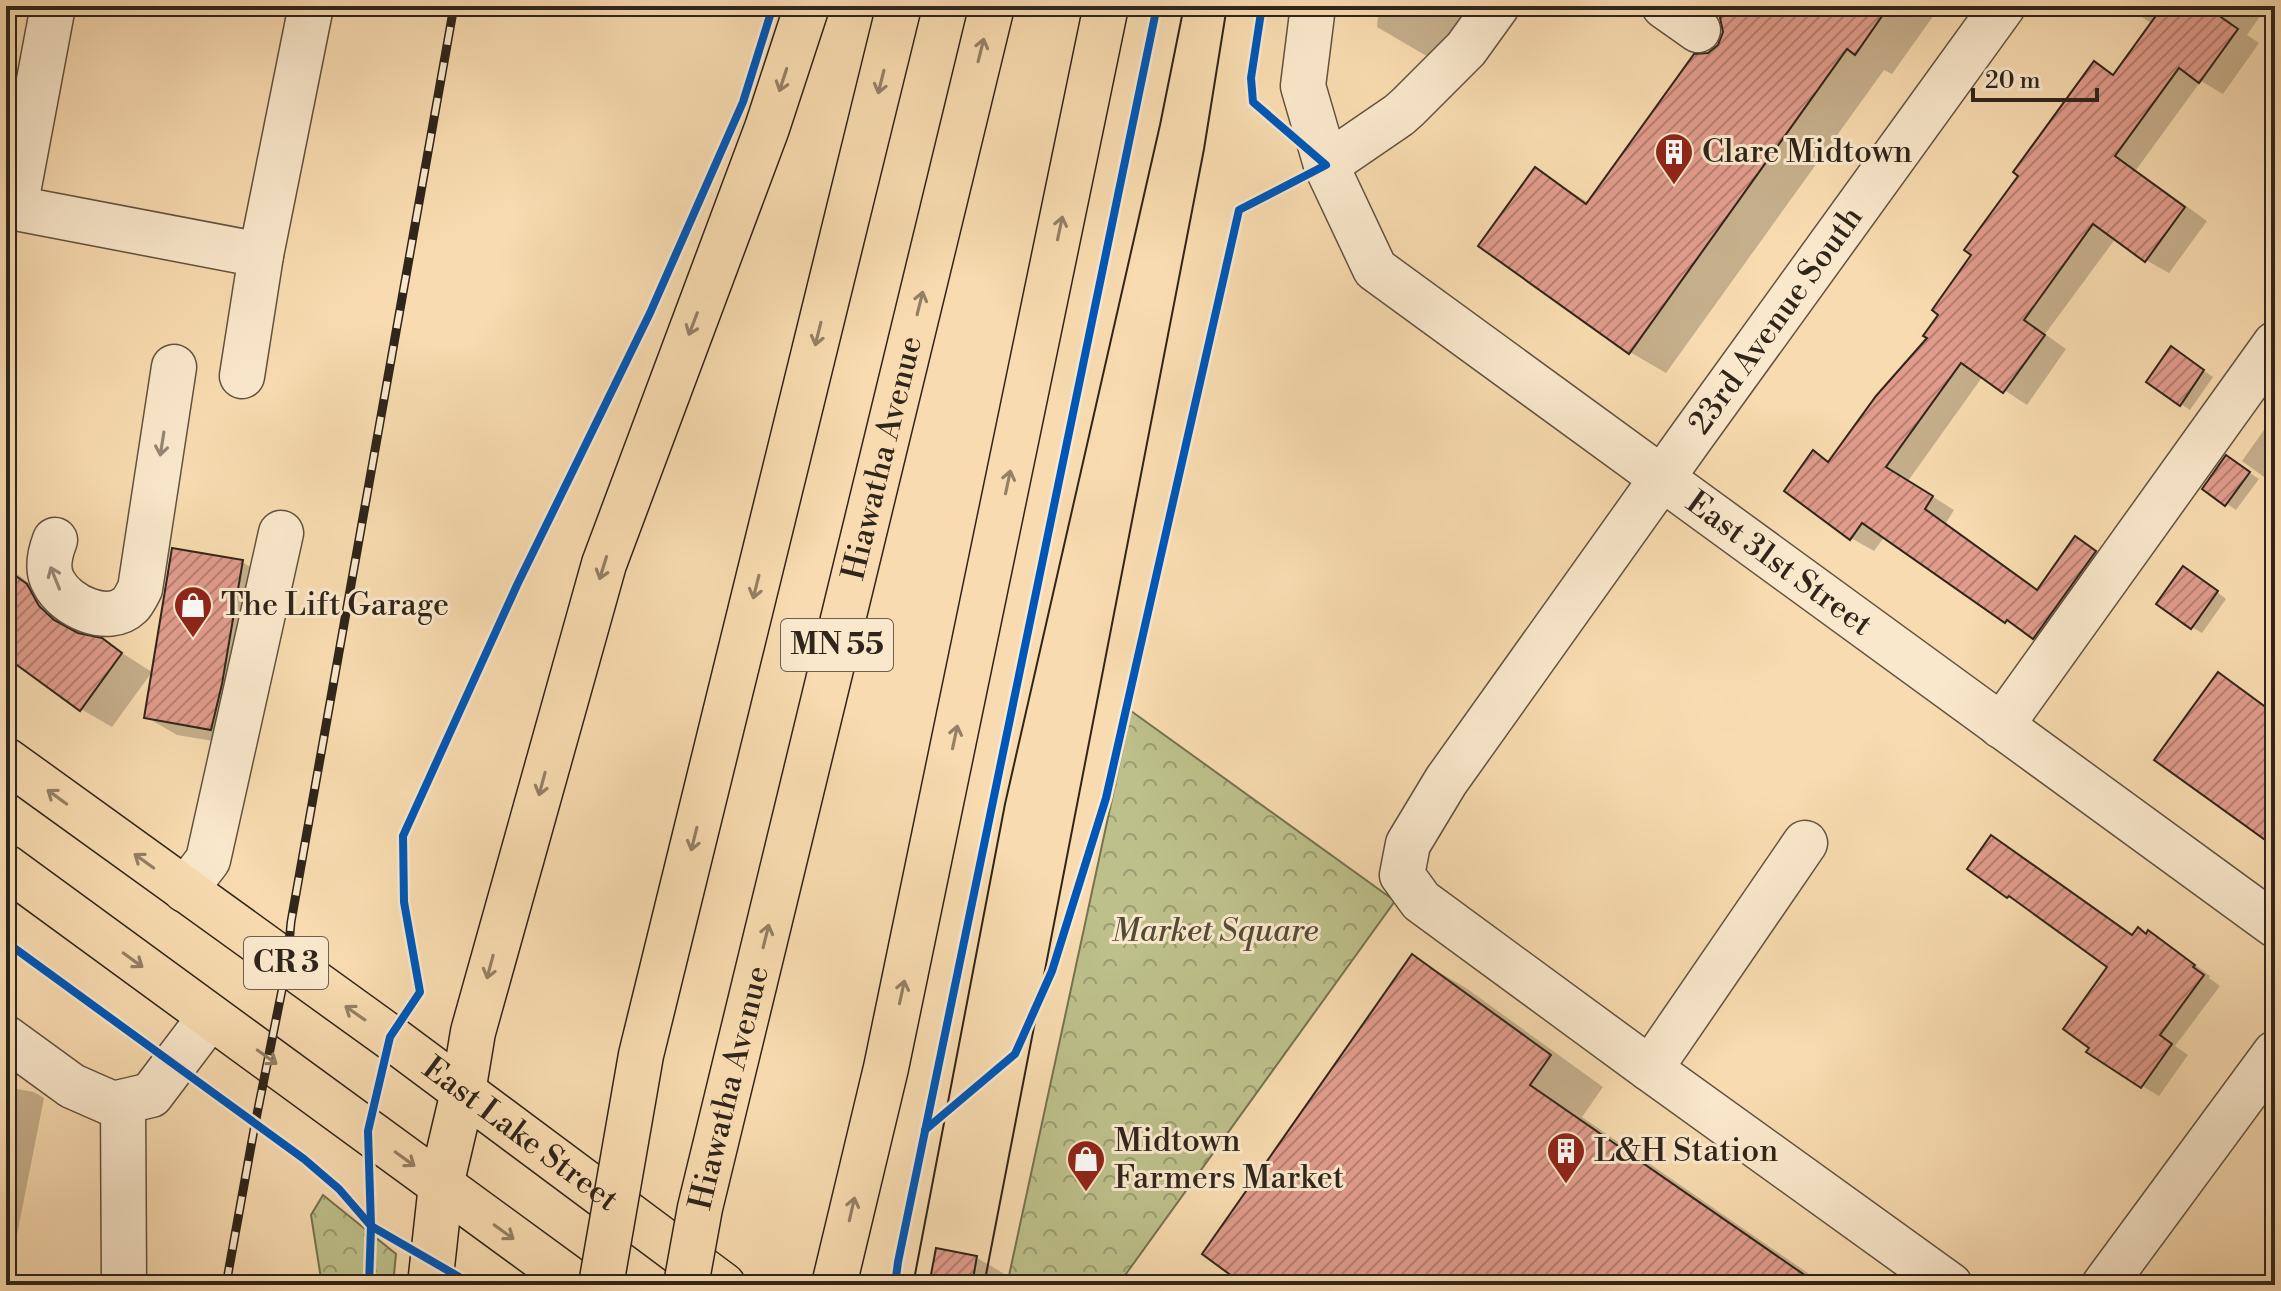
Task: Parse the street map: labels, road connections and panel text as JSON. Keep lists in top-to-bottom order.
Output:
{
  "streets": {
    "main road": [
      "Hiawatha Avenue",
      "MN 55",
      "CR 3",
      "East Lake Street"
    ],
    "street": ["23rd Avenue South", "East 31st Street"]
  },
  "crossings": [
    ["23rd Avenue South", "East 31st Street"]
  ],
  "parks": ["Market Square"],
  "places": {
    "building": ["Clare Midtown", "L&H Station"],
    "shop": ["The Lift Garage", "Midtown Farmers Market"]
  },
  "scale_bar": "20 m"
}
